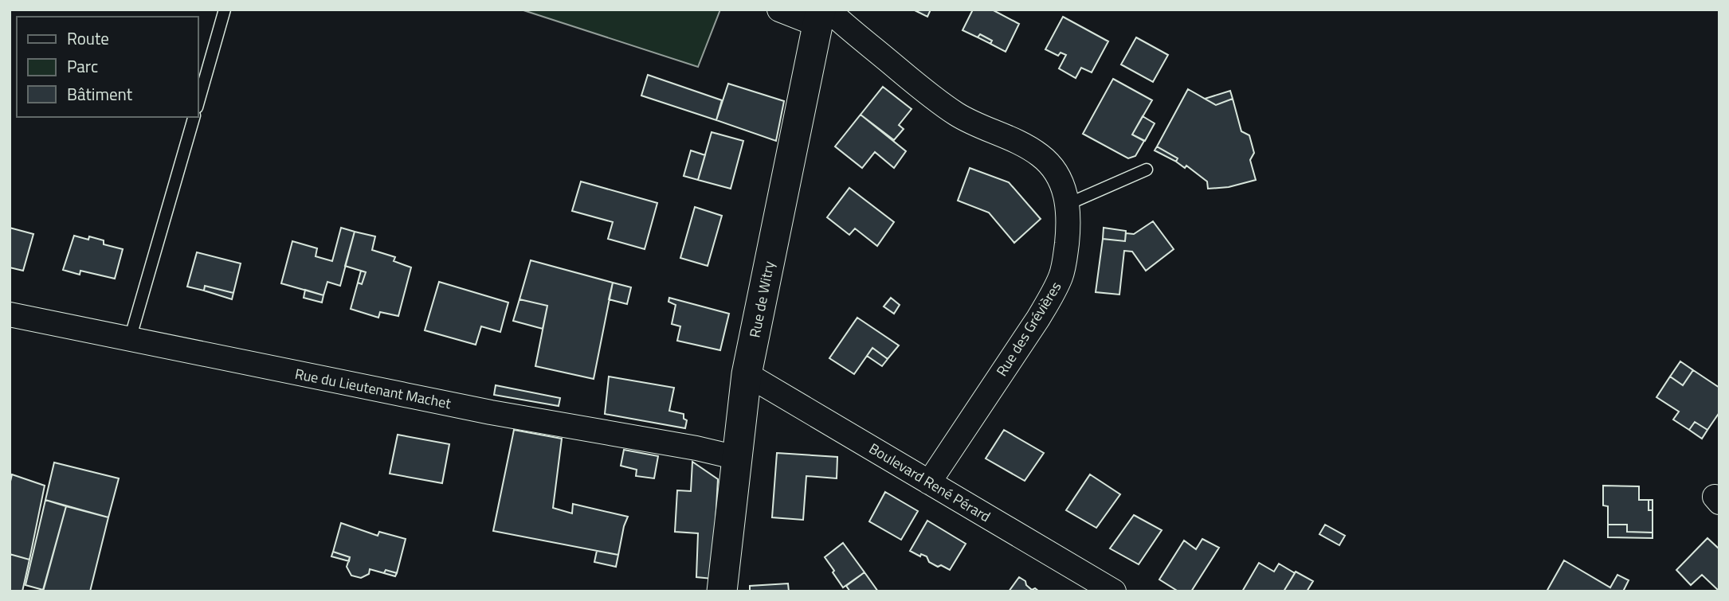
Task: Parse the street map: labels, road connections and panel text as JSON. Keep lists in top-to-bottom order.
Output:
{
  "streets": {
    "street": [
      "Rue de Witry",
      "Rue des Grévières",
      "Rue du Lieutenant Machet",
      "Boulevard René Pérard"
    ]
  },
  "crossings": [
    ["Rue de Witry", "Rue des Grévières"],
    ["Rue de Witry", "Rue du Lieutenant Machet"],
    ["Rue de Witry", "Boulevard René Pérard"],
    ["Rue des Grévières", "Boulevard René Pérard"]
  ],
  "legend": ["Route", "Parc", "Bâtiment"]
}
